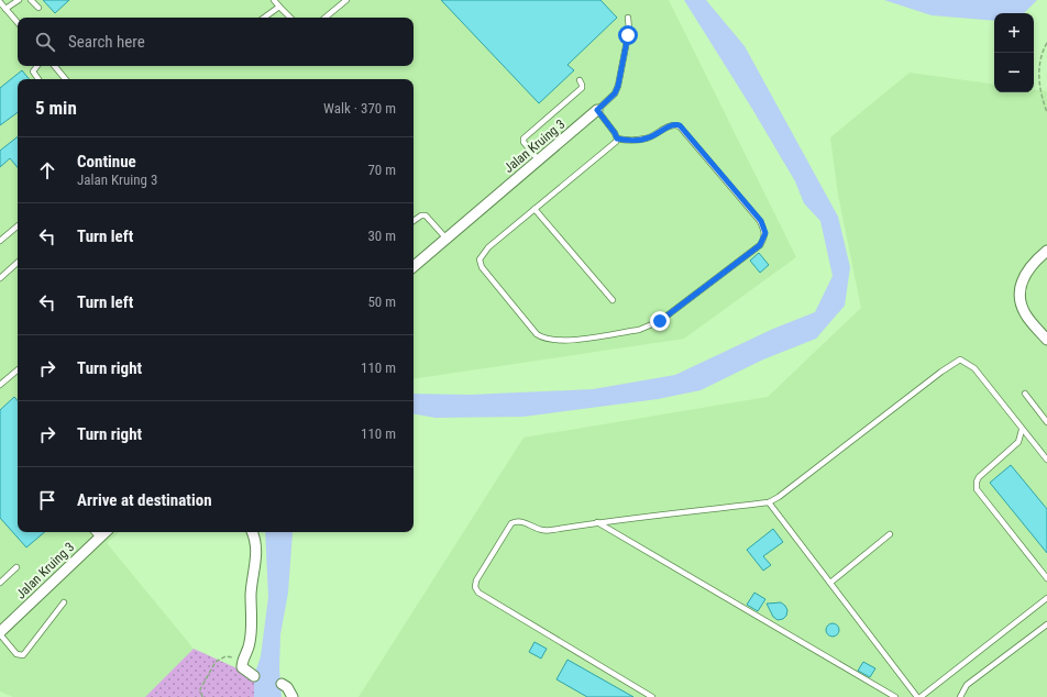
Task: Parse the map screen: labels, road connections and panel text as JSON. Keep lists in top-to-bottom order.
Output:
{
  "streets": {
    "street": ["Jalan Kruing 3"]
  },
  "page": {
    "map_buttons": ["+", "−"],
    "search": "Search here",
    "heading": ["5 min", "Walk · 370 m"],
    "list": [
      ["Continue", "Jalan Kruing 3", "70 m"],
      ["Turn left", "30 m"],
      ["Turn left", "50 m"],
      ["Turn right", "110 m"],
      ["Turn right", "110 m"],
      "Arrive at destination"
    ]
  }
}
